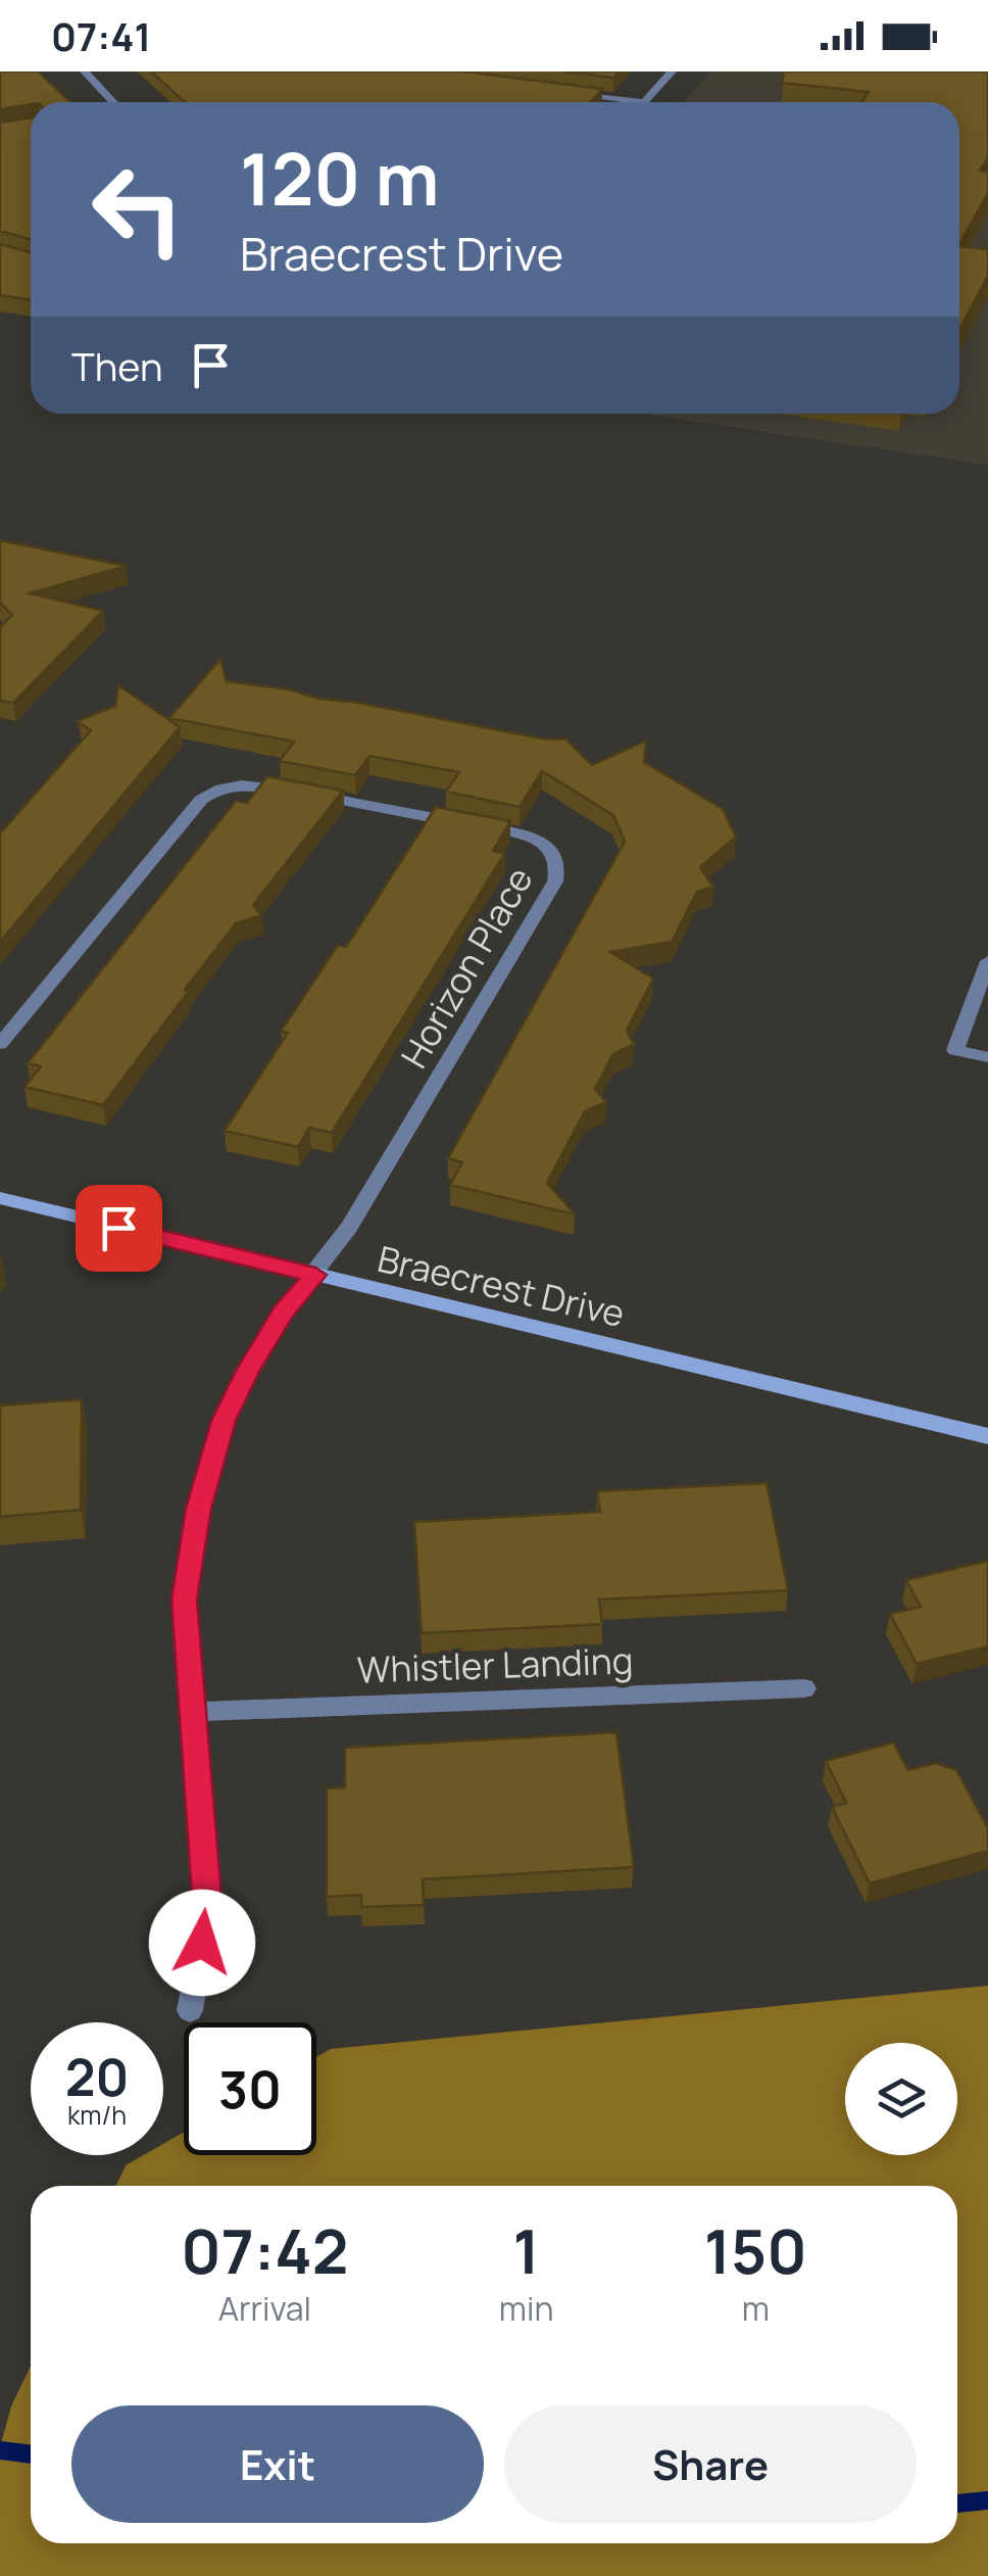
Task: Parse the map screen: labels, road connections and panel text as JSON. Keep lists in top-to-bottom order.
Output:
{
  "streets": {
    "street": ["Horizon Place", "Braecrest Drive", "Whistler Landing"]
  },
  "crossings": [
    ["Horizon Place", "Braecrest Drive"]
  ],
  "page": {
    "status": "07:41",
    "turn": ["120 m", "Braecrest Drive"],
    "then": "Then",
    "speed": "20 km/h",
    "limit": "30",
    "eta": [
      "07:42",
      "Arrival",
      "1",
      "min",
      "150",
      "m"
    ],
    "buttons": ["Exit", "Share"]
  }
}
